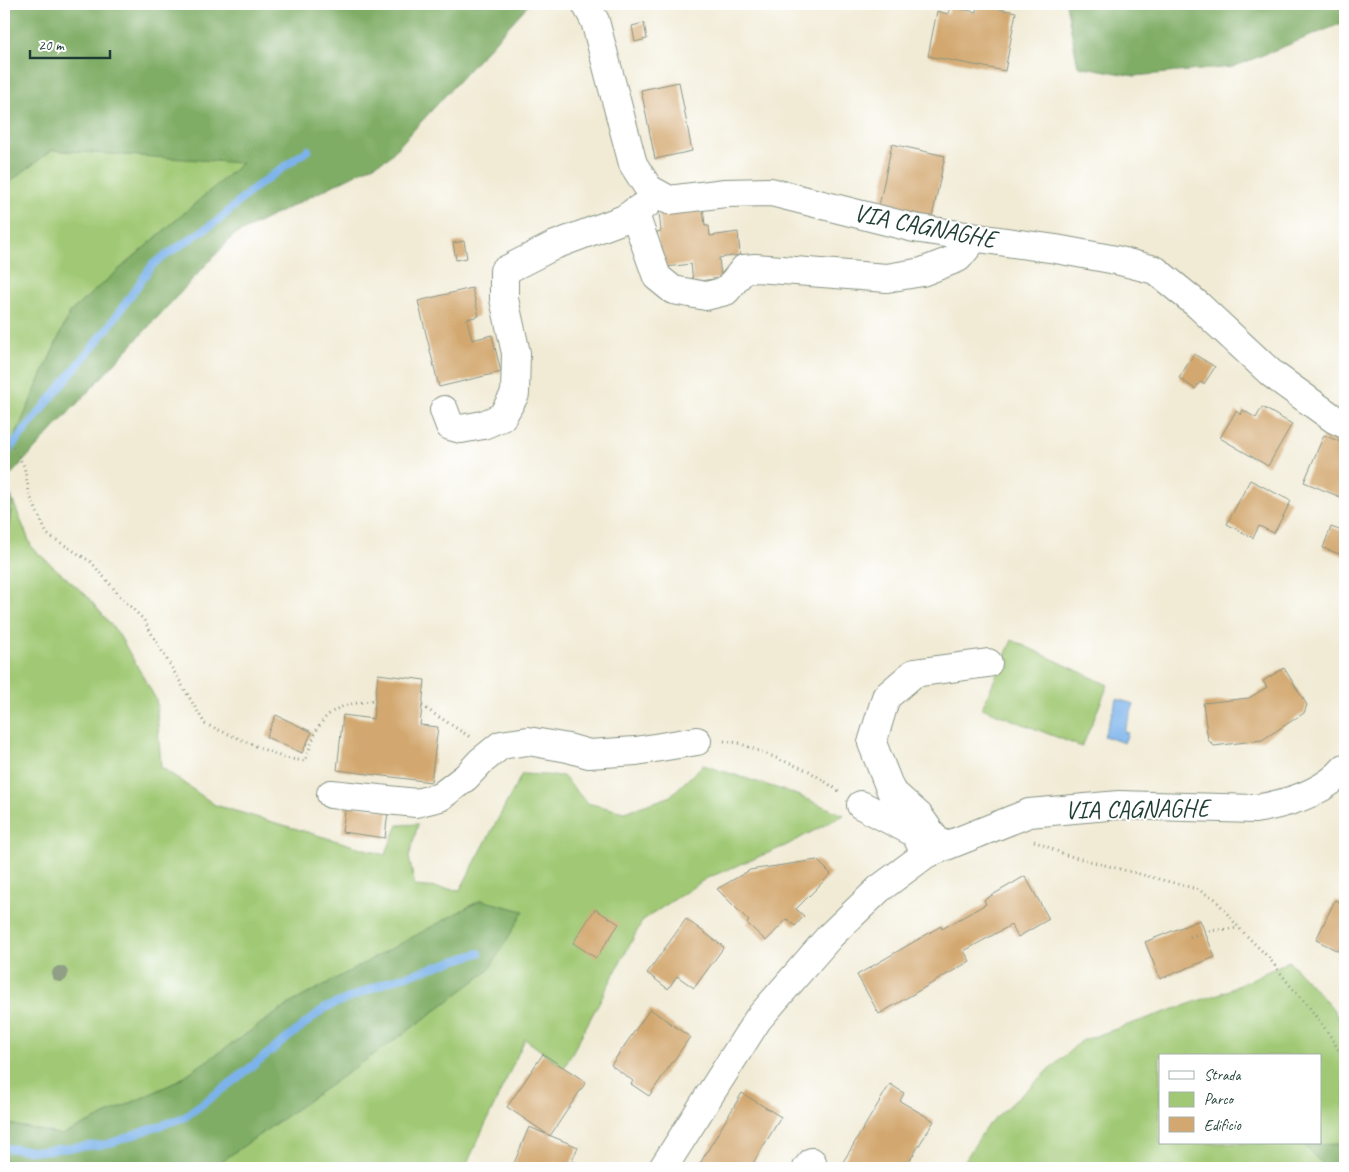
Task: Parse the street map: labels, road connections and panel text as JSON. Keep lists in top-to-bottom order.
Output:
{
  "streets": {
    "street": ["VIA CAGNAGHE"]
  },
  "legend": ["Strada", "Parco", "Edificio"],
  "scale_bar": "20 m"
}
